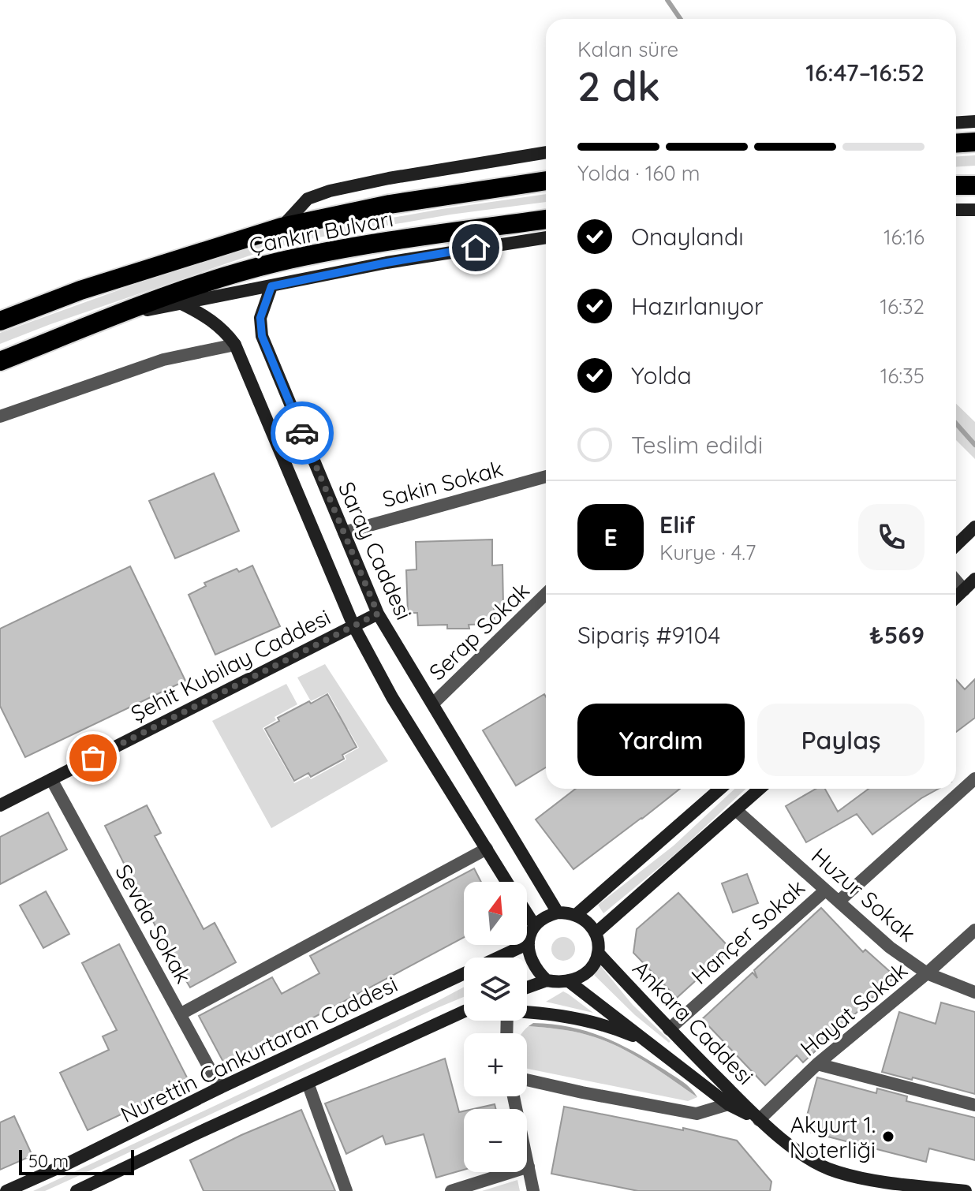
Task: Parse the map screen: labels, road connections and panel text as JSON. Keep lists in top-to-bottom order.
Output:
{
  "streets": {
    "highway": ["Çankırı Bulvarı"],
    "street": [
      "Sakin Sokak",
      "Saray Caddesi",
      "Serap Sokak",
      "Şehit Kubilay Caddesi",
      "Huzur Sokak",
      "Sevda Sokak",
      "Hançer Sokak",
      "Hayat Sokak",
      "Ankara Caddesi",
      "Nurettin Cankurtaran Caddesi"
    ]
  },
  "crossings": [
    ["Çankırı Bulvarı", "Saray Caddesi"],
    ["Sakin Sokak", "Saray Caddesi"],
    ["Saray Caddesi", "Serap Sokak"],
    ["Saray Caddesi", "Şehit Kubilay Caddesi"],
    ["Saray Caddesi", "Ankara Caddesi"],
    ["Saray Caddesi", "Nurettin Cankurtaran Caddesi"],
    ["Şehit Kubilay Caddesi", "Sevda Sokak"],
    ["Huzur Sokak", "Hançer Sokak"],
    ["Huzur Sokak", "Hayat Sokak"],
    ["Sevda Sokak", "Nurettin Cankurtaran Caddesi"],
    ["Hançer Sokak", "Ankara Caddesi"],
    ["Hayat Sokak", "Ankara Caddesi"],
    ["Ankara Caddesi", "Nurettin Cankurtaran Caddesi"]
  ],
  "places": ["Akyurt 1. Noterliği"],
  "scale_bar": "50 m",
  "north": "top",
  "page": {
    "heading": ["2 dk", "Kalan süre", "16:47–16:52"],
    "panel": [
      "Elif",
      "Kurye · 4.7",
      "Sipariş #9104",
      "₺569"
    ],
    "bar": "Yolda · 160 m",
    "list": [
      ["Onaylandı", "16:16"],
      ["Hazırlanıyor", "16:32"],
      ["Yolda", "16:35"],
      "Teslim edildi"
    ],
    "round": "E",
    "buttons": ["Yardım", "Paylaş"],
    "map_buttons": ["+", "−"],
    "scale": "50 m"
  }
}
